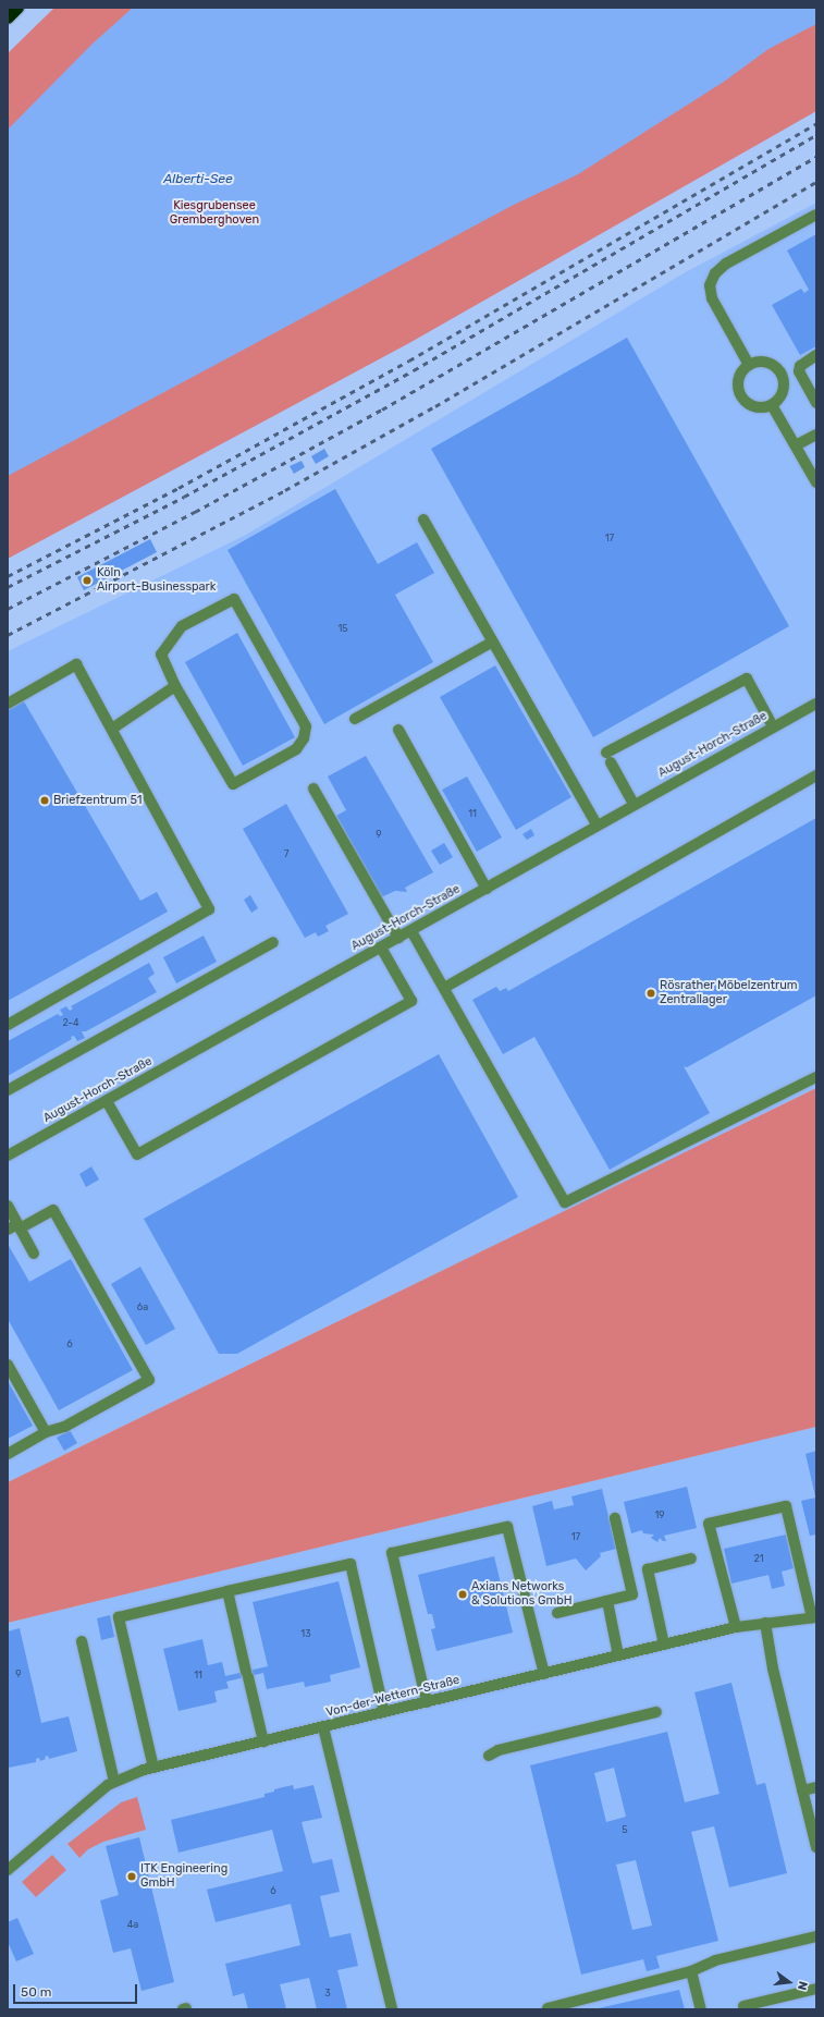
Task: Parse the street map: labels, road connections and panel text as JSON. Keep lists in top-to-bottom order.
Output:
{
  "streets": {
    "street": ["August-Horch-Straße", "Von-der-Wettern-Straße"]
  },
  "water": ["Alberti-See"],
  "parks": ["Kiesgrubensee Gremberghoven"],
  "places": [
    "Köln Airport-Businesspark",
    "Briefzentrum 51",
    "Rösrather Möbelzentrum Zentrallager",
    "Axians Networks & Solutions GmbH",
    "ITK Engineering GmbH"
  ],
  "house_numbers": [
    "17",
    "15",
    "11",
    "9",
    "7",
    "2-4",
    "6a",
    "6",
    "19",
    "17",
    "21",
    "13",
    "9",
    "11",
    "5",
    "6",
    "4a",
    "3"
  ],
  "scale_bar": "50 m",
  "north": "right"
}
